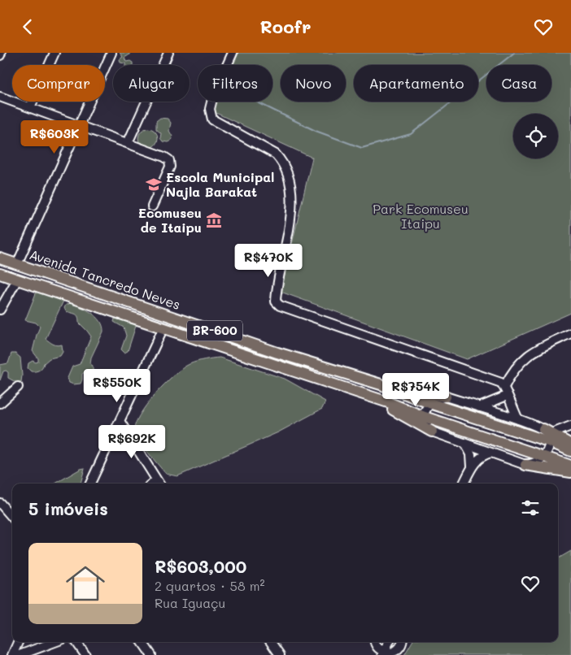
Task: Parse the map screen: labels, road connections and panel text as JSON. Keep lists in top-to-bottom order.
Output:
{
  "streets": {
    "main road": ["Avenida Tancredo Neves", "BR-600"]
  },
  "parks": ["Park Ecomuseu Itaipu"],
  "places": {
    "school or university": ["Escola Municipal Najla Barakat"],
    "museum": ["Ecomuseu de Itaipu"]
  },
  "page": {
    "header": "Roofr",
    "chip": [
      "Comprar",
      "Alugar",
      "Filtros",
      "Novo",
      "Apartamento",
      "Casa"
    ],
    "price": [
      "R$603K",
      "R$470K",
      "R$550K",
      "R$754K",
      "R$692K"
    ],
    "heading": "5 imóveis",
    "list": [
      {
        "name": "R$603,000",
        "note": "2 quartos · 58 m² · Rua Iguaçu"
      }
    ]
  }
}
